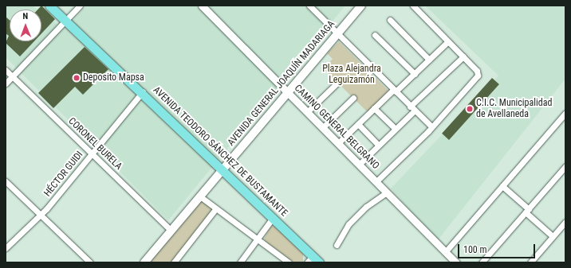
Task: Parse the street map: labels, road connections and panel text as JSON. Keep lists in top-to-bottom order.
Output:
{
  "streets": {
    "main road": ["AVENIDA GENERAL JOAQUÍN MADARIAGA", "AVENIDA TEODORO SÁNCHEZ DE BUSTAMANTE"],
    "street": ["CAMINO GENERAL BELGRANO", "CORONEL BURELA", "HÉCTOR GUIDI"]
  },
  "crossings": [
    ["AVENIDA GENERAL JOAQUÍN MADARIAGA", "CAMINO GENERAL BELGRANO"],
    ["AVENIDA GENERAL JOAQUÍN MADARIAGA", "CORONEL BURELA"],
    ["AVENIDA GENERAL JOAQUÍN MADARIAGA", "AVENIDA TEODORO SÁNCHEZ DE BUSTAMANTE"],
    ["CORONEL BURELA", "HÉCTOR GUIDI"],
    ["AVENIDA TEODORO SÁNCHEZ DE BUSTAMANTE", "HÉCTOR GUIDI"]
  ],
  "parks": ["Plaza Alejandra Leguizamón"],
  "places": ["Deposito Mapsa", "C.I.C. Municipalidad de Avellaneda"],
  "scale_bar": "100 m",
  "north": "top"
}
